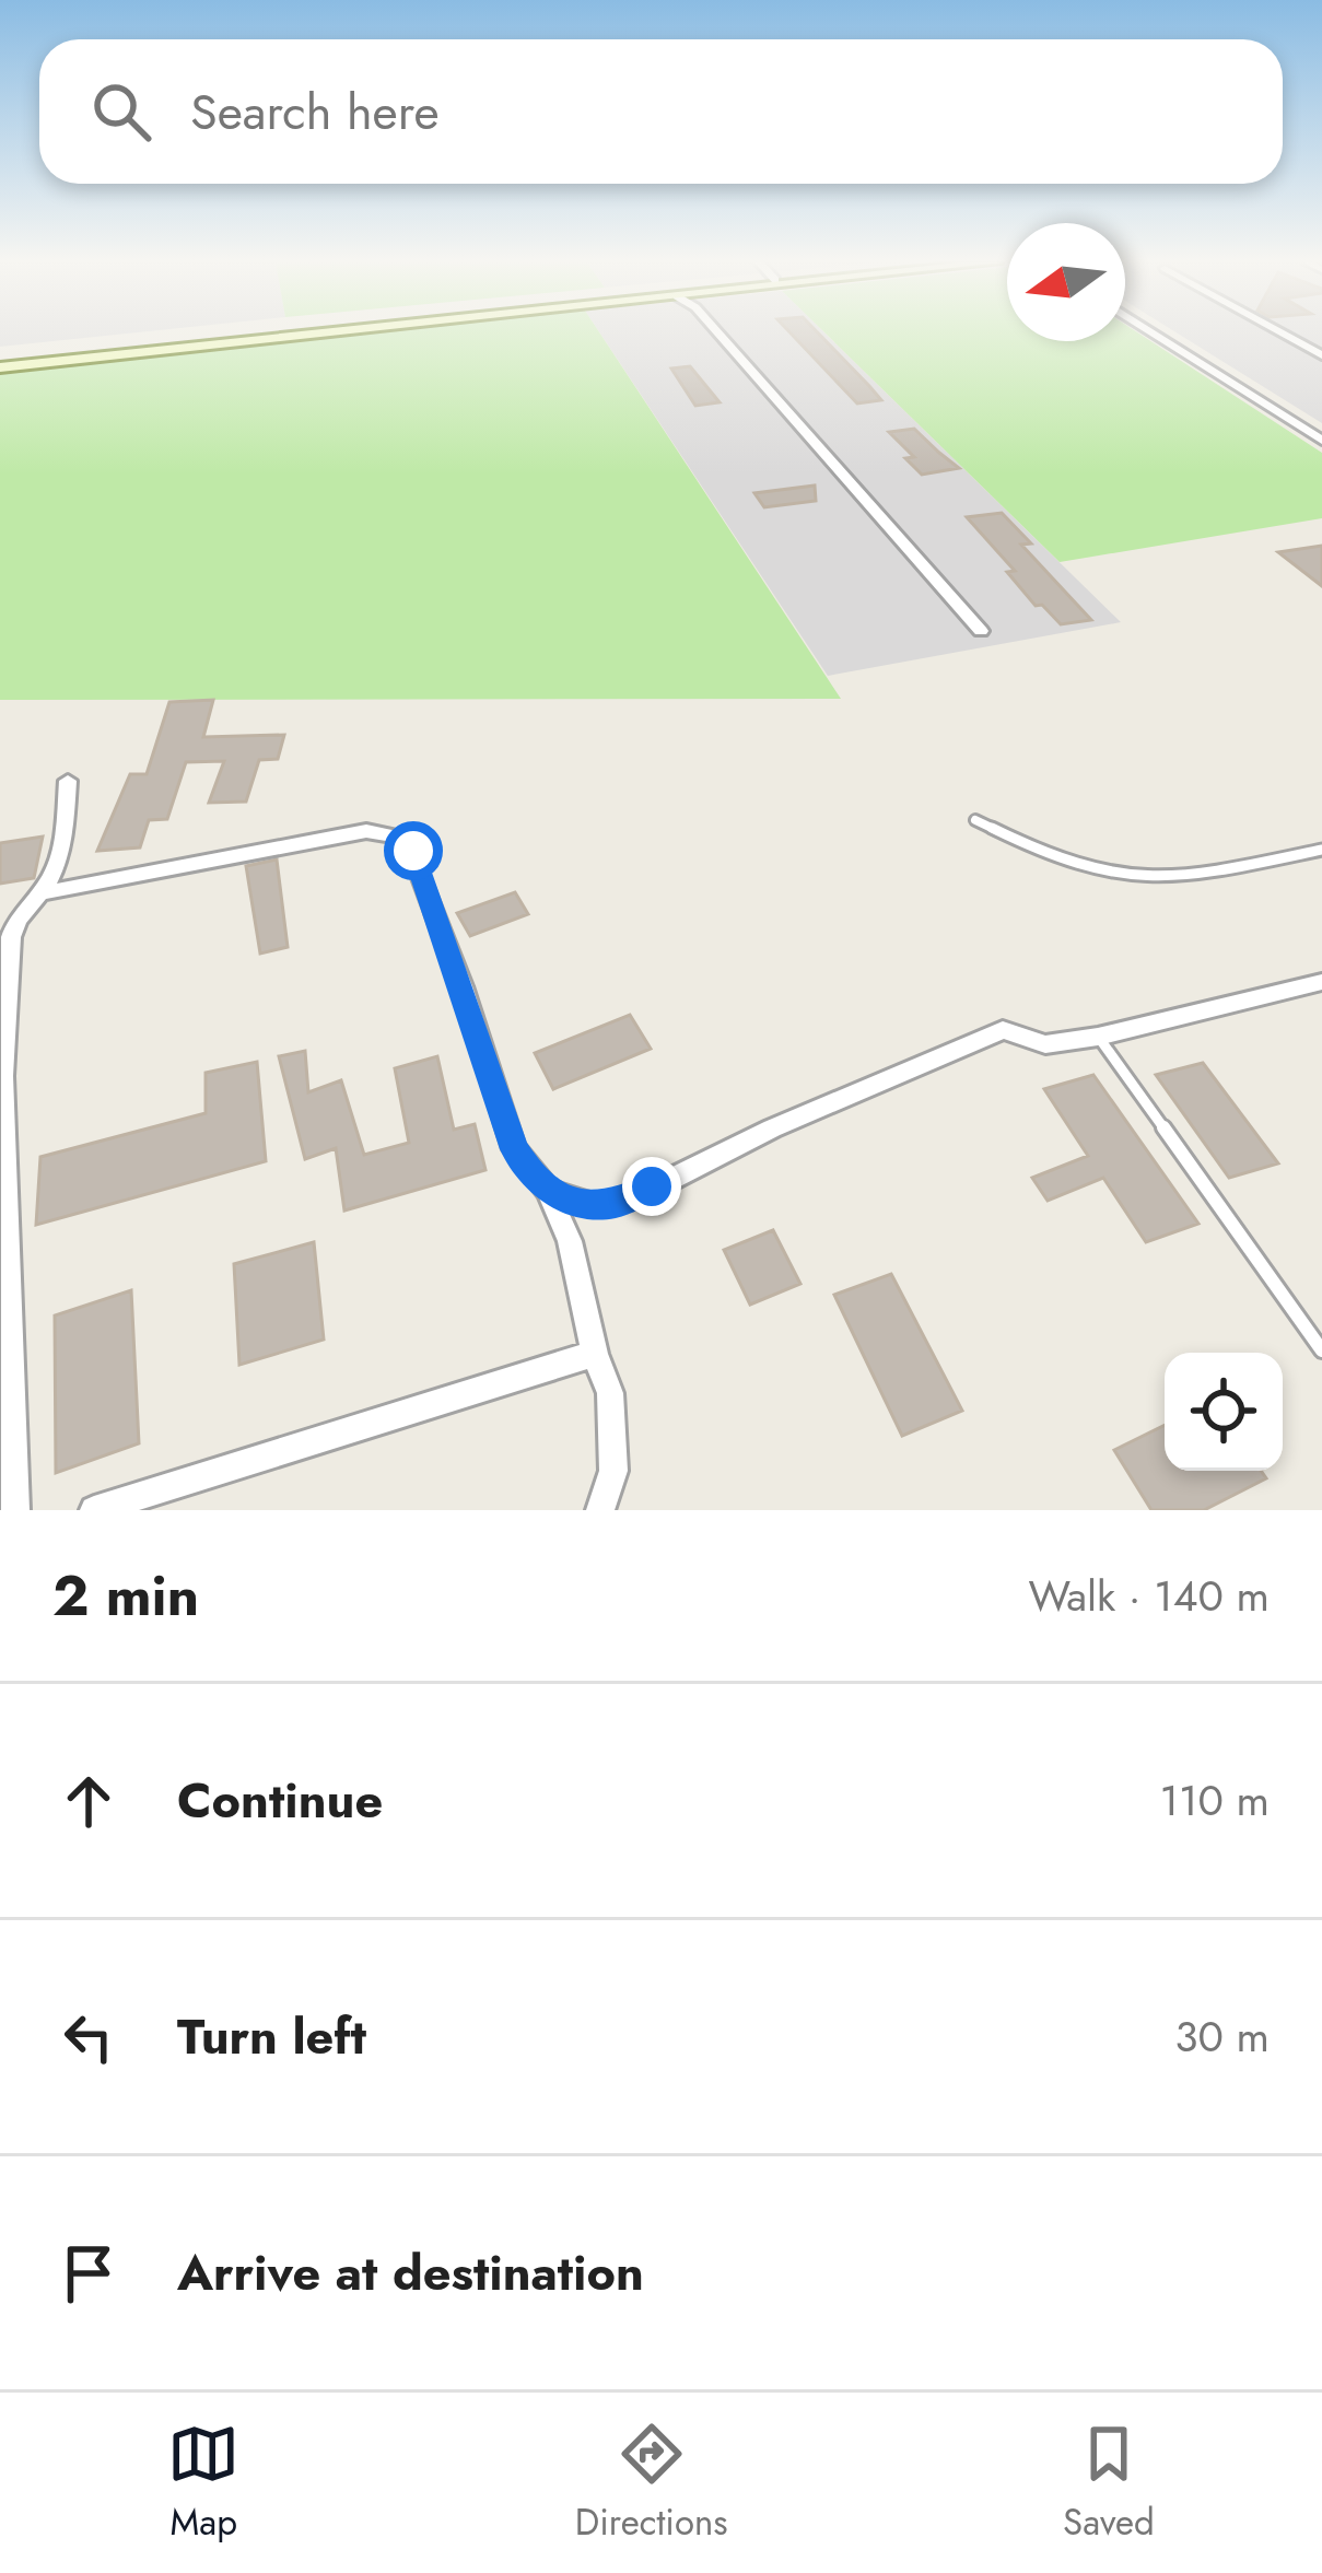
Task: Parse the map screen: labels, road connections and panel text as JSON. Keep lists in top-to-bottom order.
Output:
{
  "north": "left",
  "page": {
    "search": "Search here",
    "heading": ["2 min", "Walk · 140 m"],
    "list": [
      ["Continue", "110 m"],
      ["Turn left", "30 m"],
      "Arrive at destination"
    ],
    "nav": ["Map", "Directions", "Saved"]
  }
}
